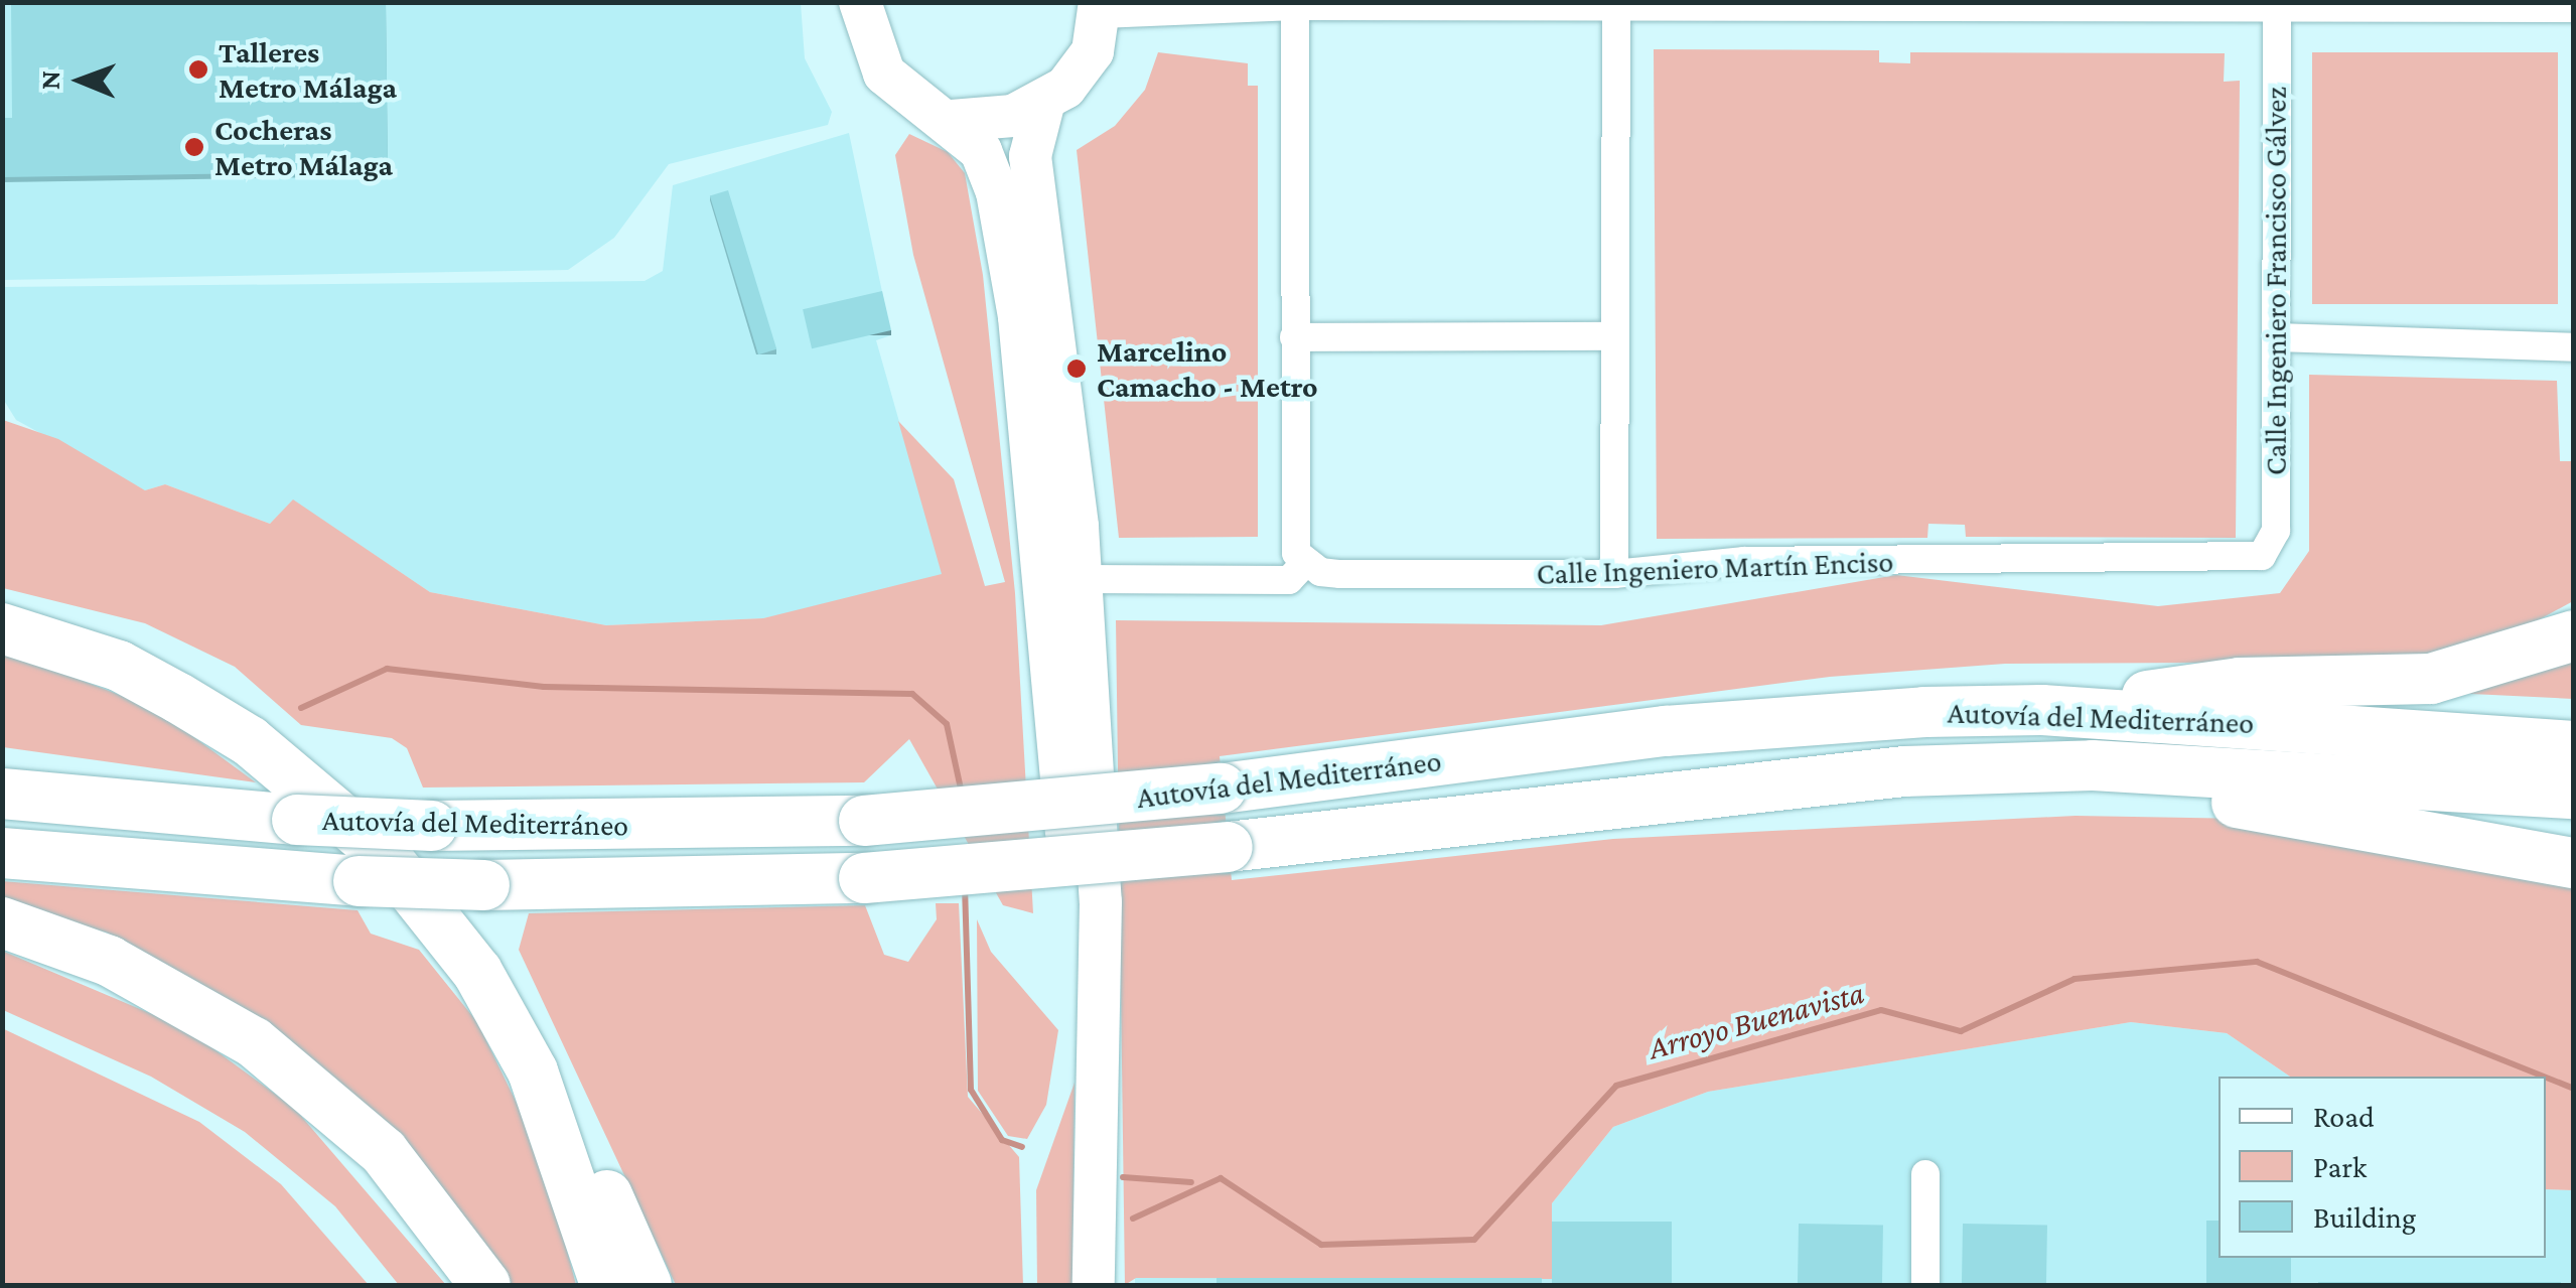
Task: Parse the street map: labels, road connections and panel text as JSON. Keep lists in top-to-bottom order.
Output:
{
  "streets": {
    "highway": ["Autovía del Mediterráneo"],
    "street": ["Calle Ingeniero Francisco Gálvez", "Calle Ingeniero Martín Enciso"]
  },
  "crossings": [
    ["Calle Ingeniero Francisco Gálvez", "Calle Ingeniero Martín Enciso"]
  ],
  "water": ["Arroyo Buenavista"],
  "places": ["Talleres Metro Málaga", "Cocheras Metro Málaga", "Marcelino Camacho - Metro"],
  "legend": ["Road", "Park", "Building"],
  "north": "left"
}
